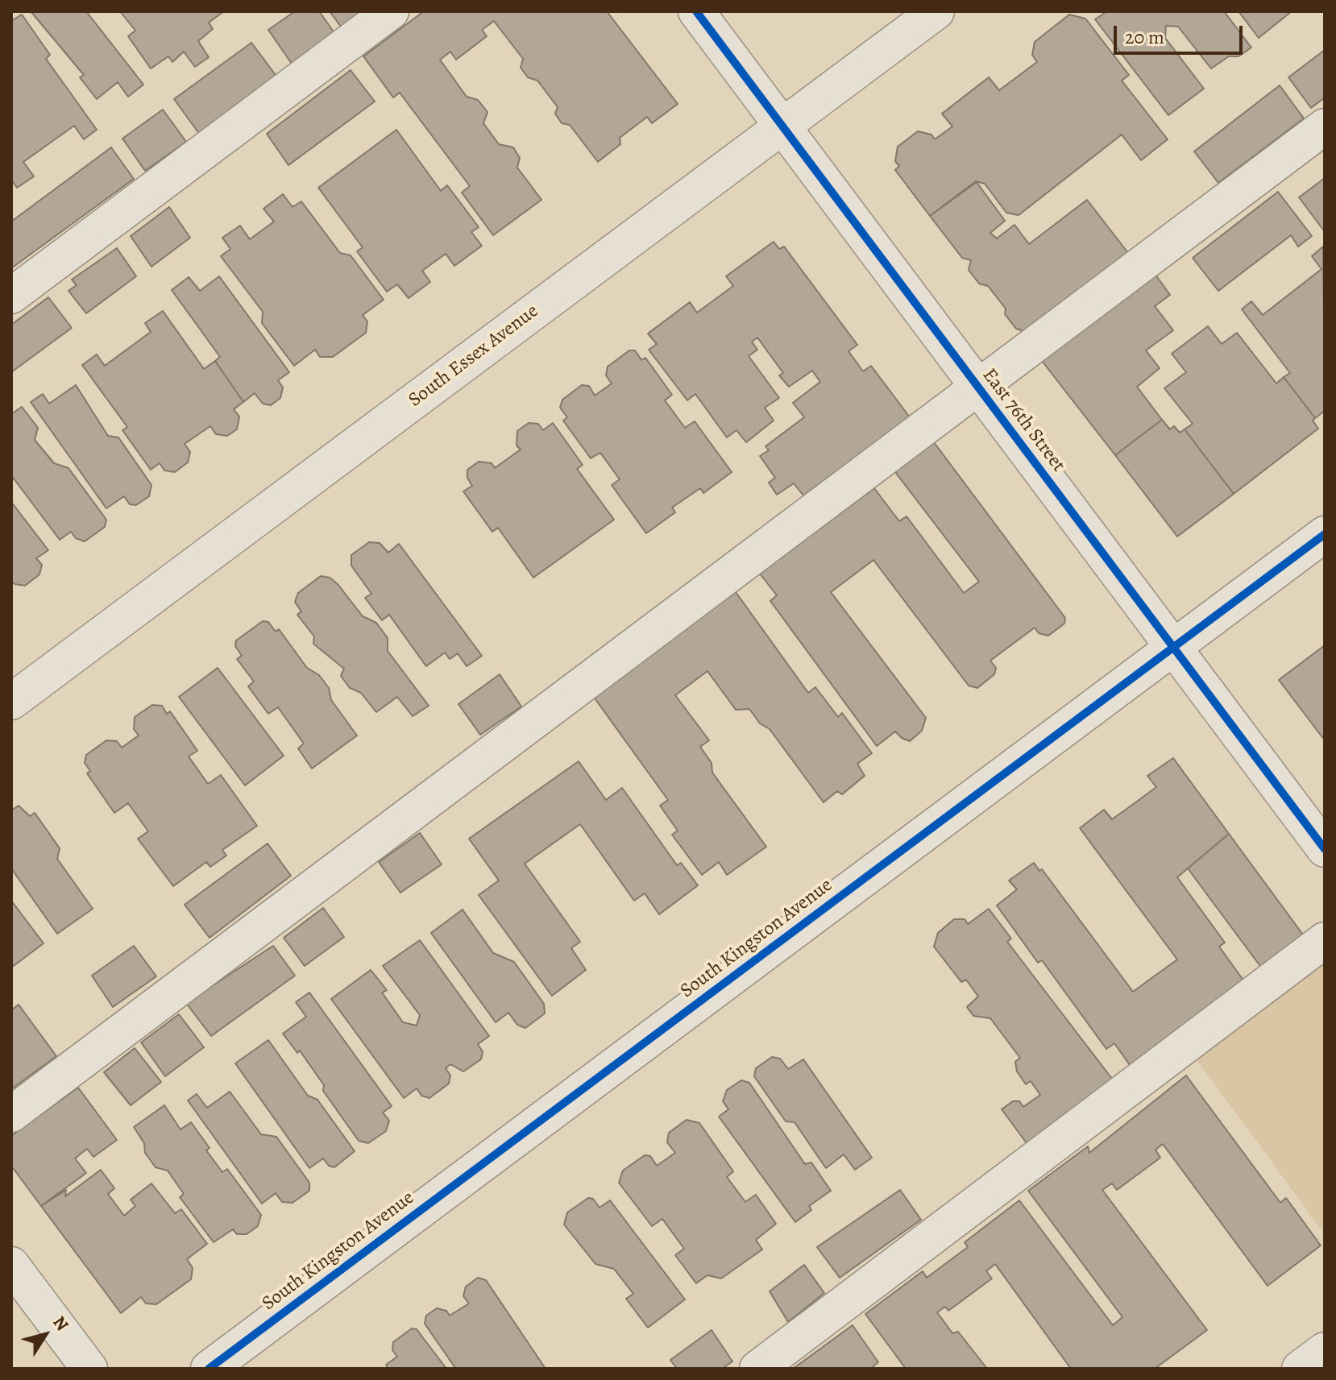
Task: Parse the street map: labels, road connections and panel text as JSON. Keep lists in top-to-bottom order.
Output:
{
  "streets": {
    "street": ["South Essex Avenue", "East 76th Street", "South Kingston Avenue"]
  },
  "crossings": [
    ["South Essex Avenue", "East 76th Street"],
    ["East 76th Street", "South Kingston Avenue"]
  ],
  "scale_bar": "20 m",
  "north": "top right"
}
